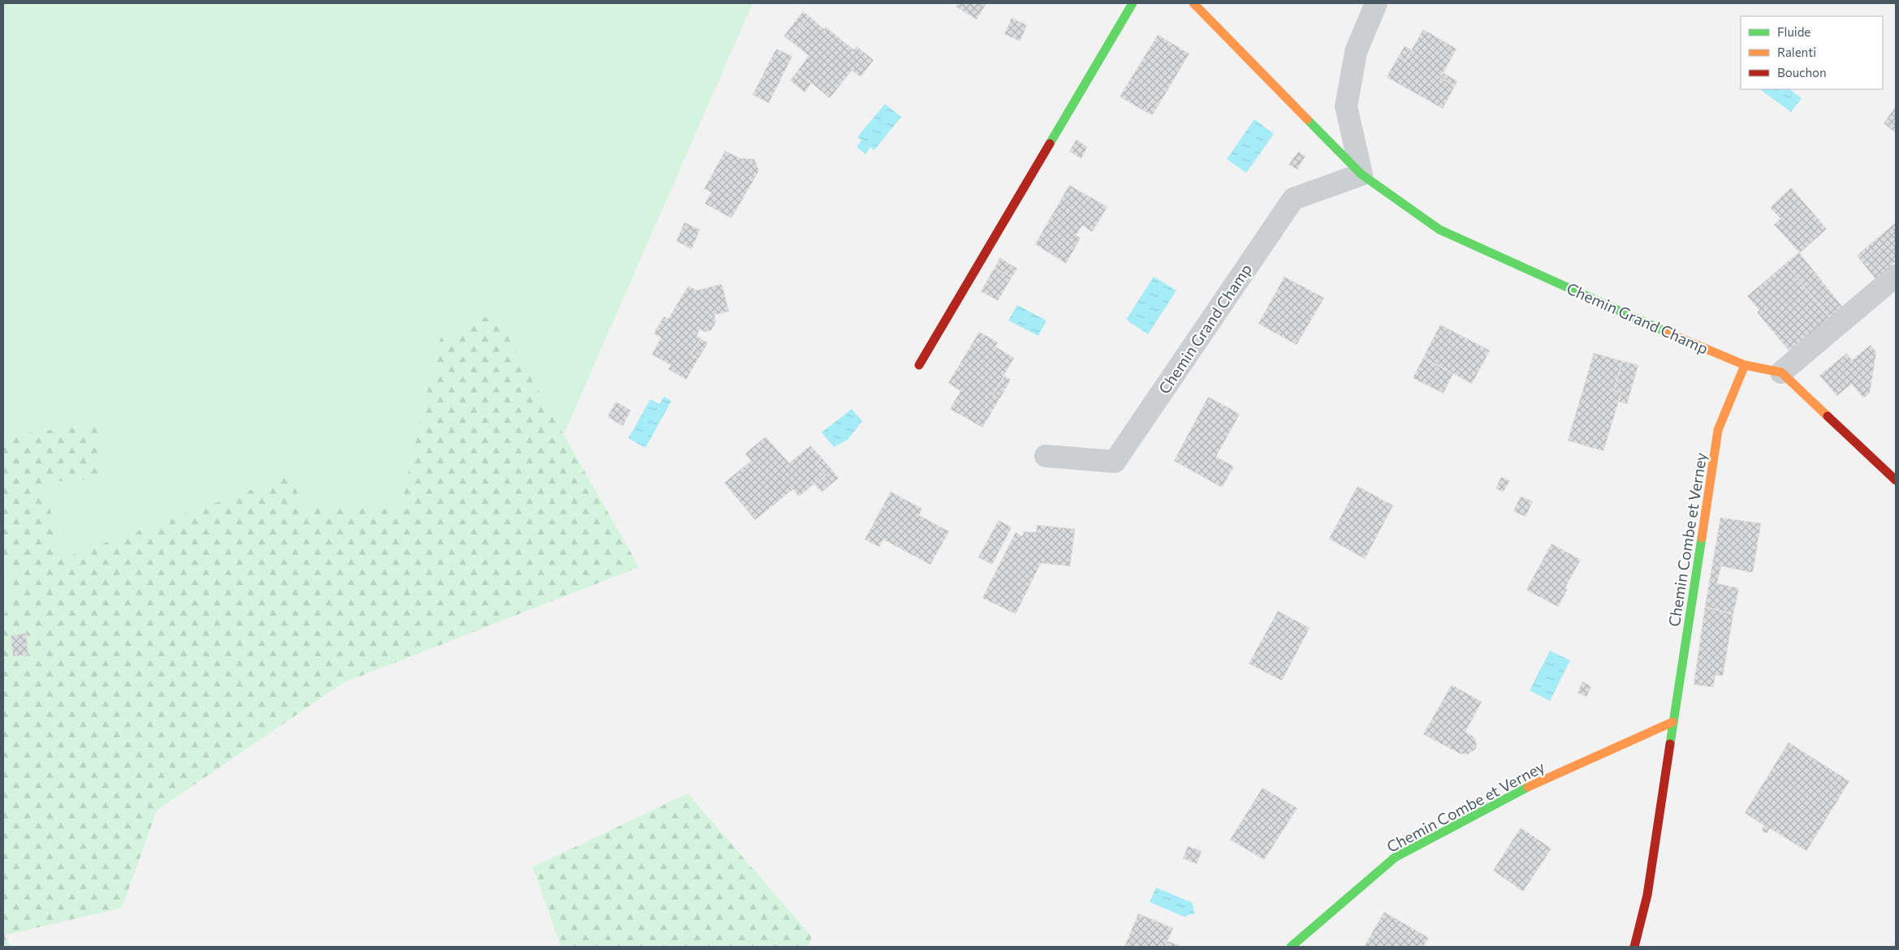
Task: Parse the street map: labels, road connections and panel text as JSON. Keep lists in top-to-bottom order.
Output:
{
  "streets": {
    "street": ["Chemin Grand Champ", "Chemin Combe et Verney"]
  },
  "crossings": [
    ["Chemin Grand Champ", "Chemin Combe et Verney"]
  ],
  "legend": ["Fluide", "Ralenti", "Bouchon"]
}
